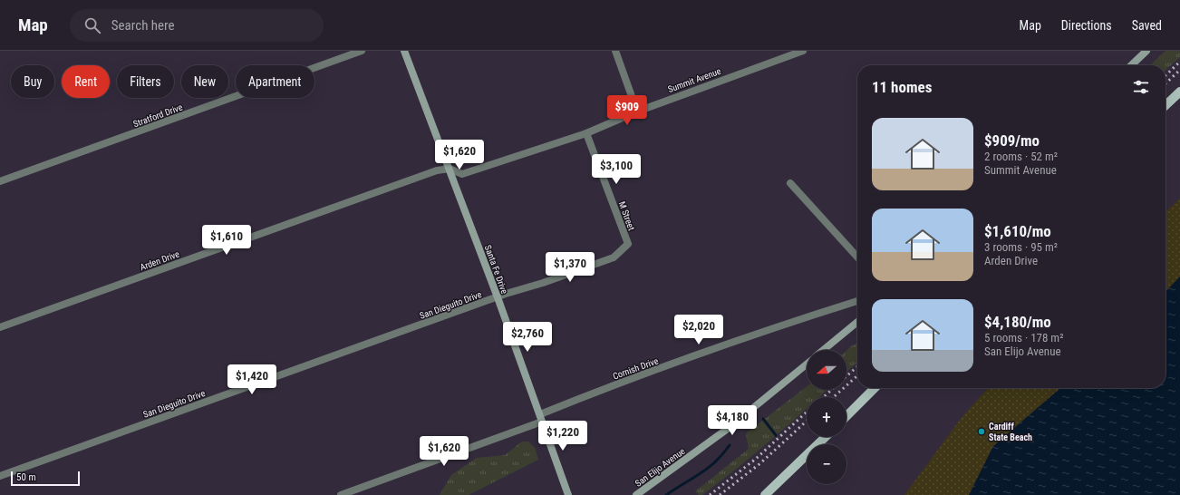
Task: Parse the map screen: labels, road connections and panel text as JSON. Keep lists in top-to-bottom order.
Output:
{
  "streets": {
    "main road": ["Santa Fe Drive", "San Elijo Avenue"],
    "street": [
      "Summit Avenue",
      "Stratford Drive",
      "M Street",
      "Arden Drive",
      "San Dieguito Drive",
      "Cornish Drive"
    ]
  },
  "crossings": [
    ["Summit Avenue", "M Street"],
    ["Summit Avenue", "Arden Drive"],
    ["Summit Avenue", "Santa Fe Drive"],
    ["M Street", "San Dieguito Drive"],
    ["Arden Drive", "Santa Fe Drive"],
    ["Santa Fe Drive", "San Dieguito Drive"],
    ["Santa Fe Drive", "Cornish Drive"]
  ],
  "places": ["Cardiff State Beach"],
  "scale_bar": "50 m",
  "north": "left",
  "page": {
    "header": "Map",
    "search": "Search here",
    "nav": ["Map", "Directions", "Saved"],
    "chip": [
      "Buy",
      "Rent",
      "Filters",
      "New",
      "Apartment"
    ],
    "heading": "11 homes",
    "price": [
      "$909",
      "$1,620",
      "$3,100",
      "$1,610",
      "$1,370",
      "$2,020",
      "$2,760",
      "$1,420",
      "$4,180",
      "$1,220",
      "$1,620"
    ],
    "list": [
      {
        "name": "$909/mo",
        "note": "2 rooms · 52 m² · Summit Avenue"
      },
      {
        "name": "$1,610/mo",
        "note": "3 rooms · 95 m² · Arden Drive"
      },
      {
        "name": "$4,180/mo",
        "note": "5 rooms · 178 m² · San Elijo Avenue"
      }
    ],
    "map_buttons": ["+", "−"],
    "scale": "50 m"
  }
}
